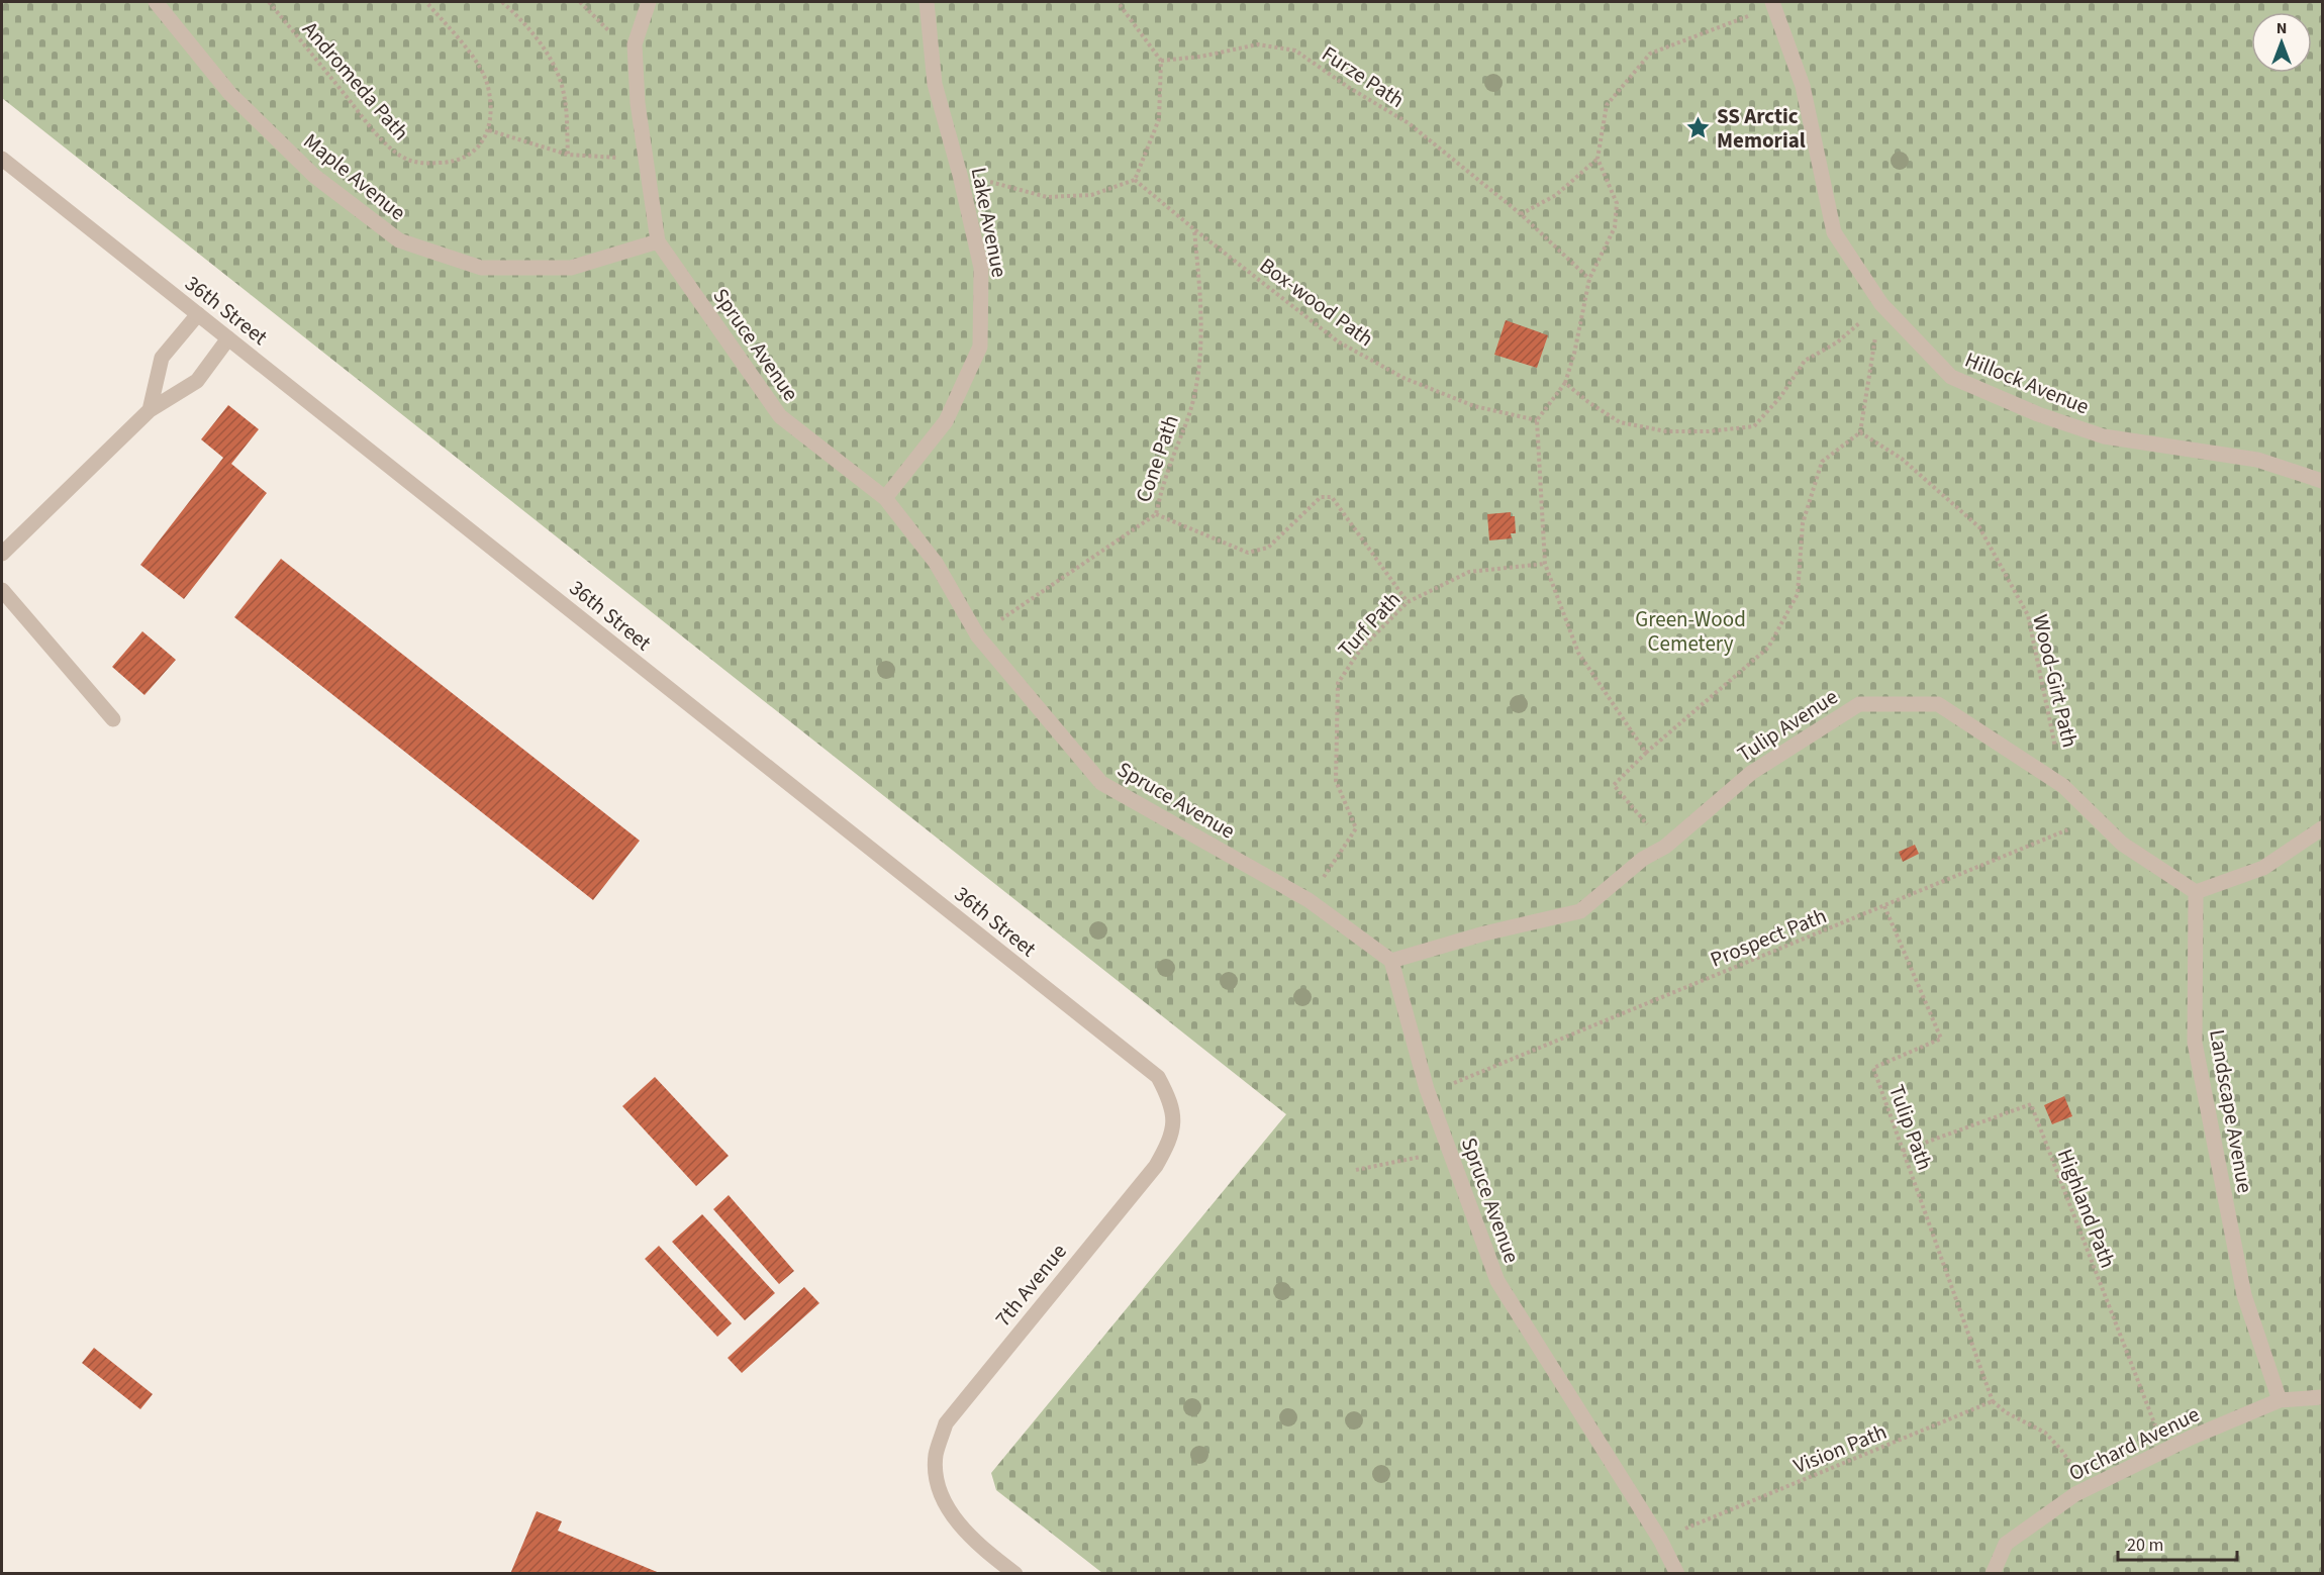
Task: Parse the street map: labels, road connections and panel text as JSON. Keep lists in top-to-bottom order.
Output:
{
  "streets": {
    "street": [
      "Maple Avenue",
      "Lake Avenue",
      "36th Street",
      "Spruce Avenue",
      "Hillock Avenue",
      "Tulip Avenue",
      "Landscape Avenue",
      "7th Avenue",
      "Orchard Avenue"
    ],
    "path": [
      "Furze Path",
      "Andromeda Path",
      "Box-wood Path",
      "Cone Path",
      "Turf Path",
      "Wood-Girt Path",
      "Prospect Path",
      "Tulip Path",
      "Highland Path",
      "Vision Path"
    ]
  },
  "crossings": [
    ["Maple Avenue", "Spruce Avenue"],
    ["Lake Avenue", "Spruce Avenue"],
    ["Box-wood Path", "Cone Path"],
    ["36th Street", "7th Avenue"],
    ["Spruce Avenue", "Tulip Avenue"],
    ["Wood-Girt Path", "Tulip Avenue"],
    ["Tulip Avenue", "Prospect Path"],
    ["Tulip Avenue", "Landscape Avenue"],
    ["Prospect Path", "Tulip Path"],
    ["Landscape Avenue", "Orchard Avenue"],
    ["Tulip Path", "Highland Path"],
    ["Tulip Path", "Vision Path"],
    ["Highland Path", "Orchard Avenue"]
  ],
  "parks": ["Green-Wood Cemetery"],
  "places": {
    "place": ["SS Arctic Memorial"]
  },
  "scale_bar": "20 m",
  "north": "top"
}
